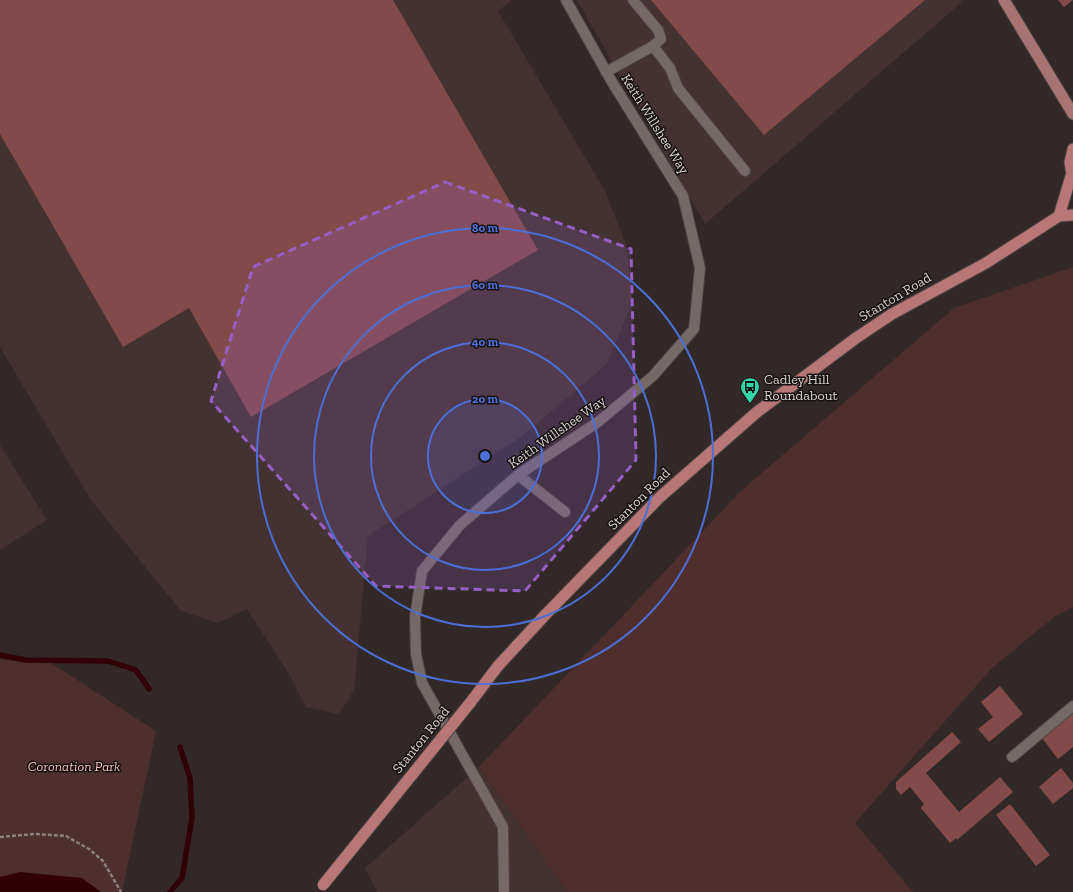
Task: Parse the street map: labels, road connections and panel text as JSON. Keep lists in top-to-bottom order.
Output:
{
  "streets": {
    "highway": ["Stanton Road"],
    "lane": ["Keith Willshee Way"]
  },
  "parks": ["Coronation Park"],
  "places": {
    "bus stop": ["Cadley Hill Roundabout"]
  },
  "rings": [
    "80 m",
    "60 m",
    "40 m",
    "20 m"
  ]
}
